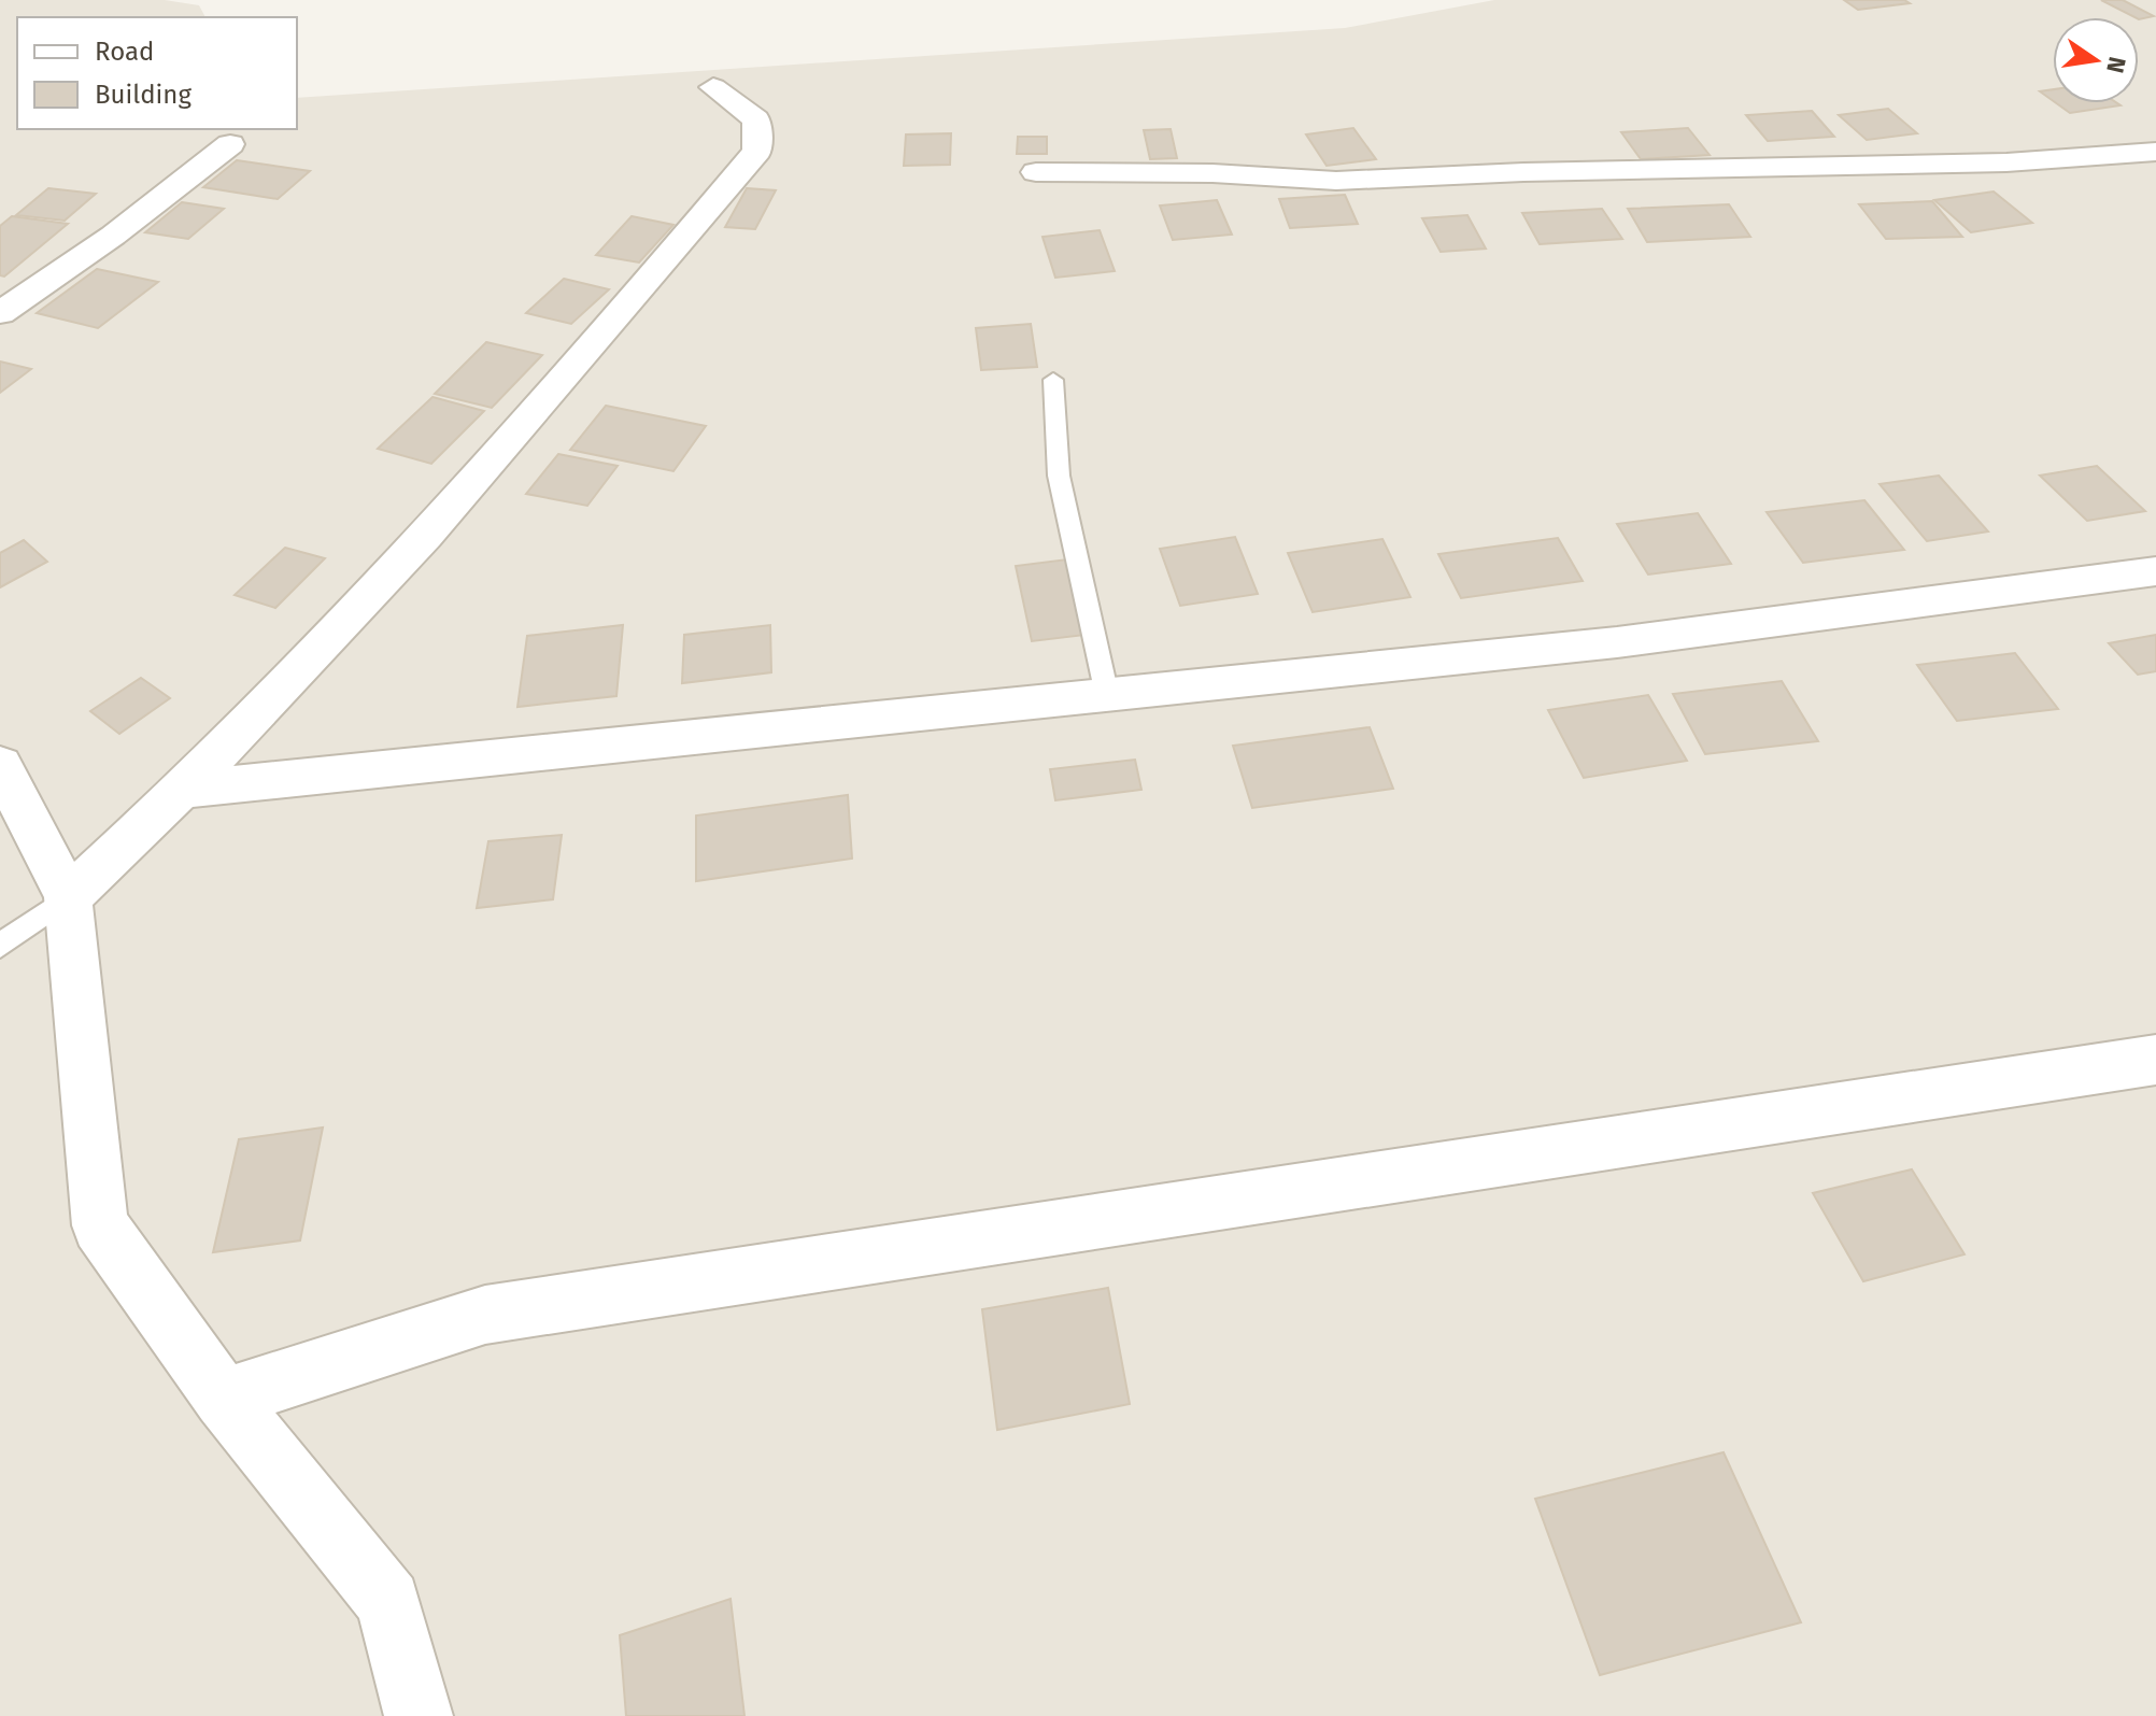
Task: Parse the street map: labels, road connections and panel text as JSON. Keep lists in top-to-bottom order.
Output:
{
  "legend": ["Road", "Building"],
  "north": "right"
}
